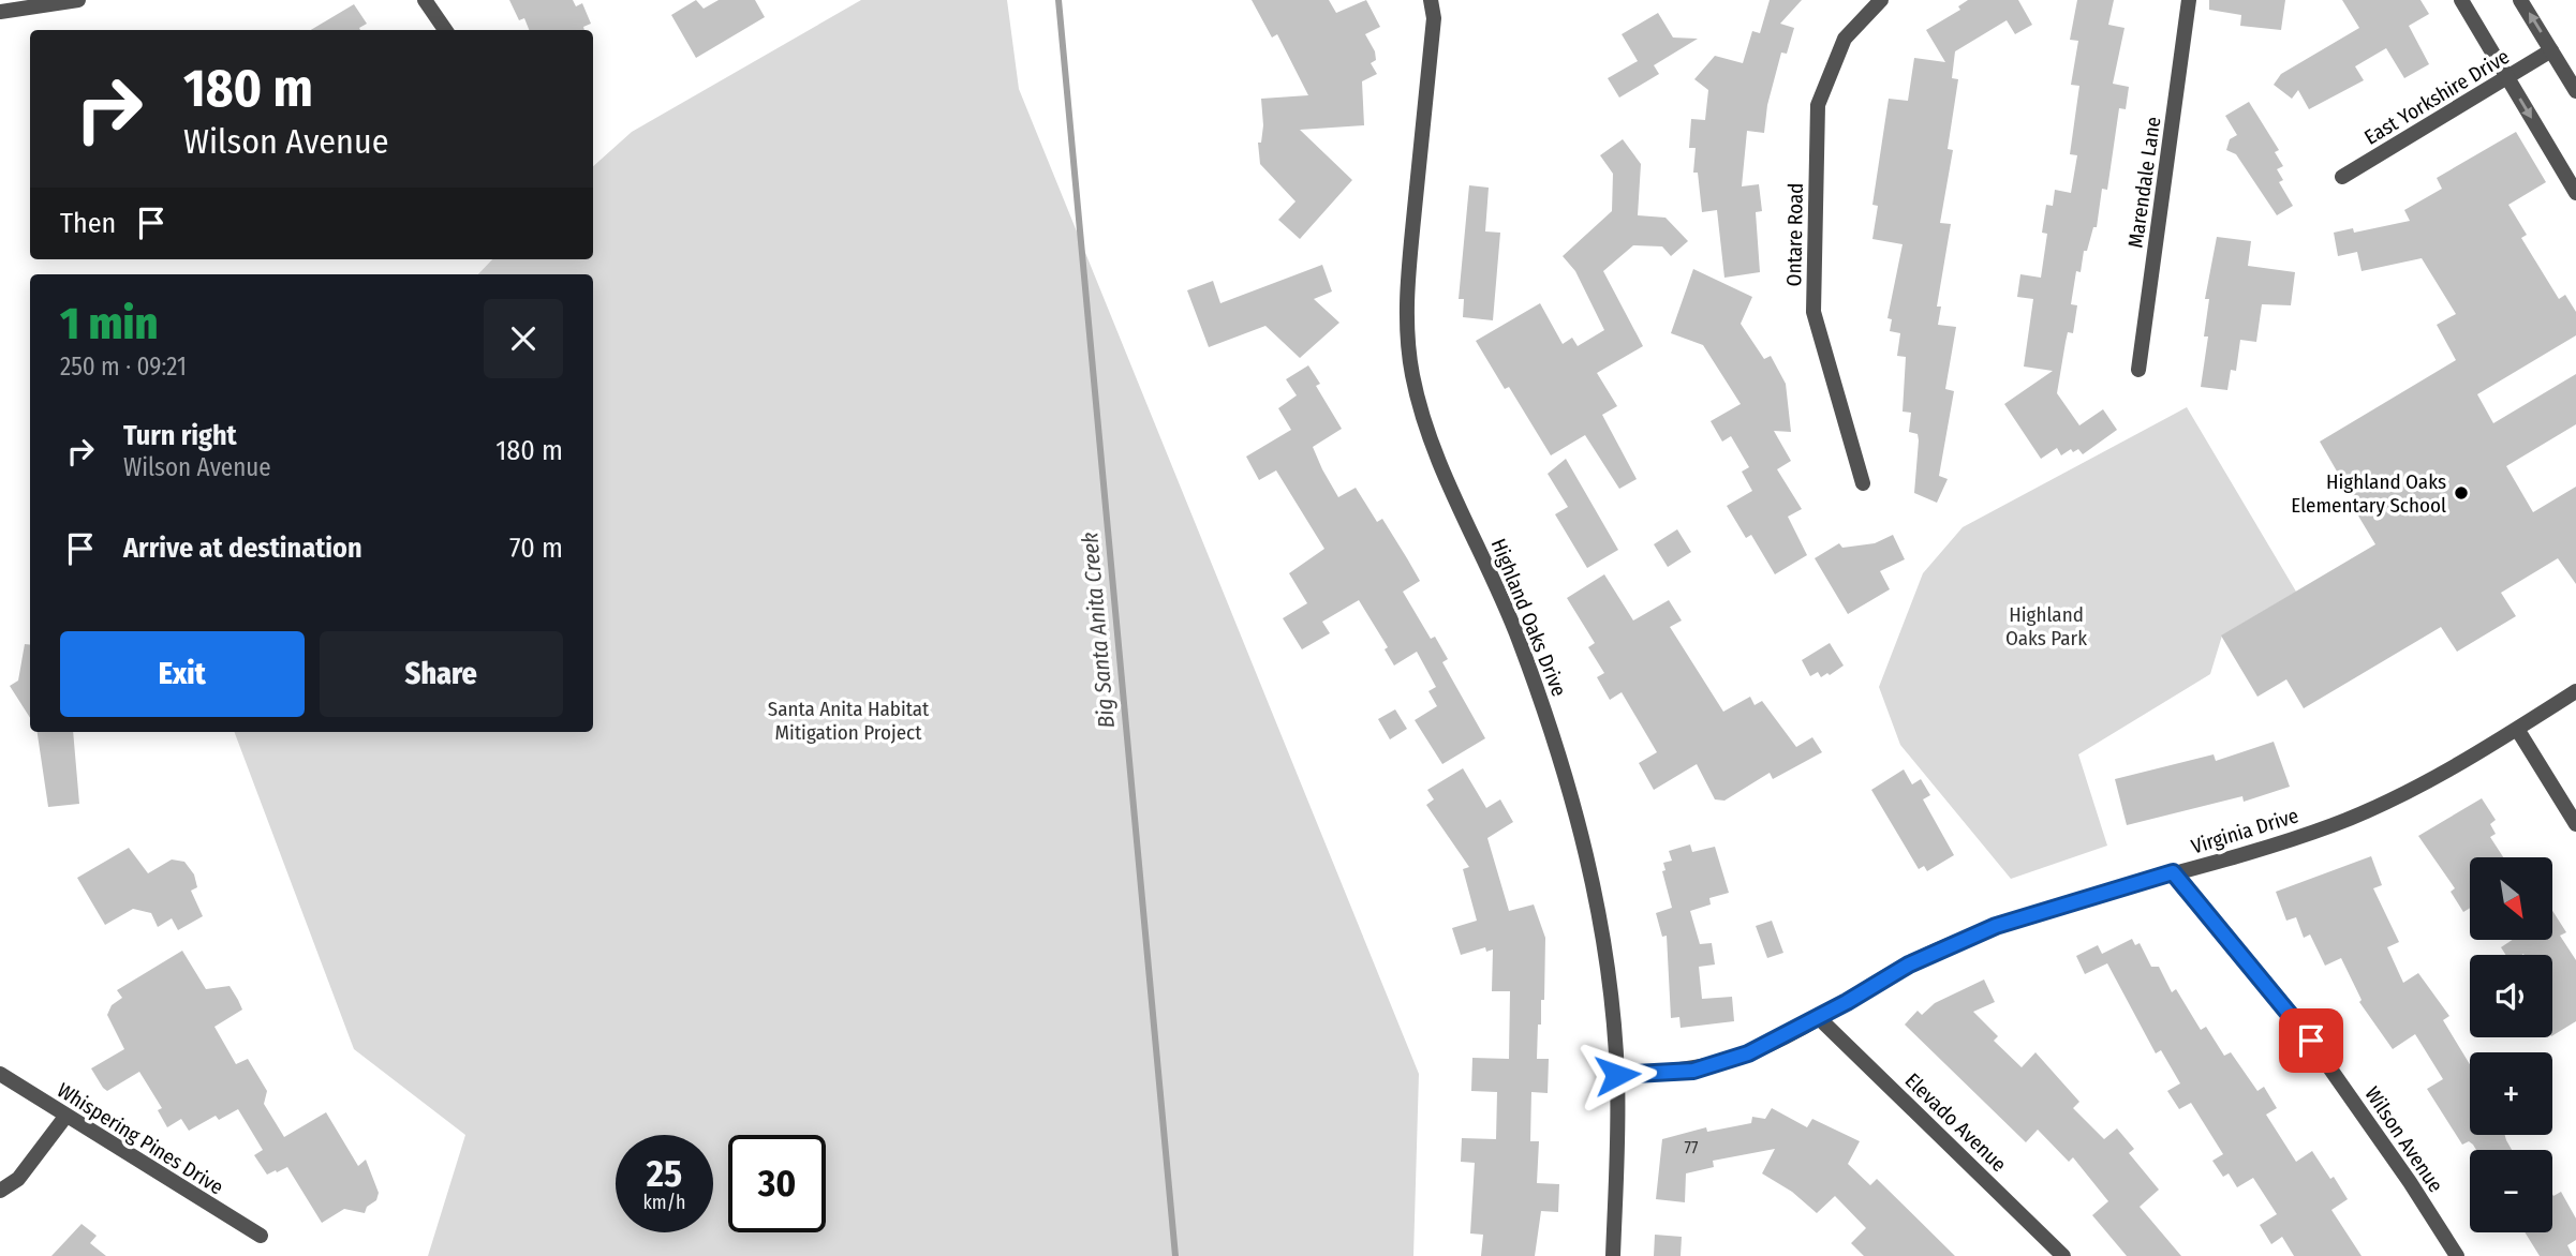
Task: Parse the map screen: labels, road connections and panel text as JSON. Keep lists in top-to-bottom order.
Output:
{
  "streets": {
    "street": [
      "East Yorkshire Drive",
      "Marendale Lane",
      "Ontare Road",
      "Highland Oaks Drive",
      "Virginia Drive",
      "Elevado Avenue",
      "Whispering Pines Drive",
      "Wilson Avenue"
    ]
  },
  "crossings": [
    ["Highland Oaks Drive", "Virginia Drive"],
    ["Virginia Drive", "Elevado Avenue"],
    ["Virginia Drive", "Wilson Avenue"]
  ],
  "water": ["Big Santa Anita Creek"],
  "parks": ["Highland Oaks Park", "Santa Anita Habitat Mitigation Project"],
  "places": ["Highland Oaks Elementary School"],
  "house_numbers": ["77"],
  "north": "bottom right",
  "page": {
    "turn": ["180 m", "Wilson Avenue"],
    "then": "Then",
    "heading": ["1 min", "250 m · 09:21"],
    "list": [
      {
        "name": "Turn right",
        "note": "Wilson Avenue",
        "value": "180 m"
      },
      {
        "name": "Arrive at destination",
        "value": "70 m"
      }
    ],
    "buttons": ["Exit", "Share"],
    "map_buttons": ["+", "−"],
    "speed": "25 km/h",
    "limit": "30"
  }
}
